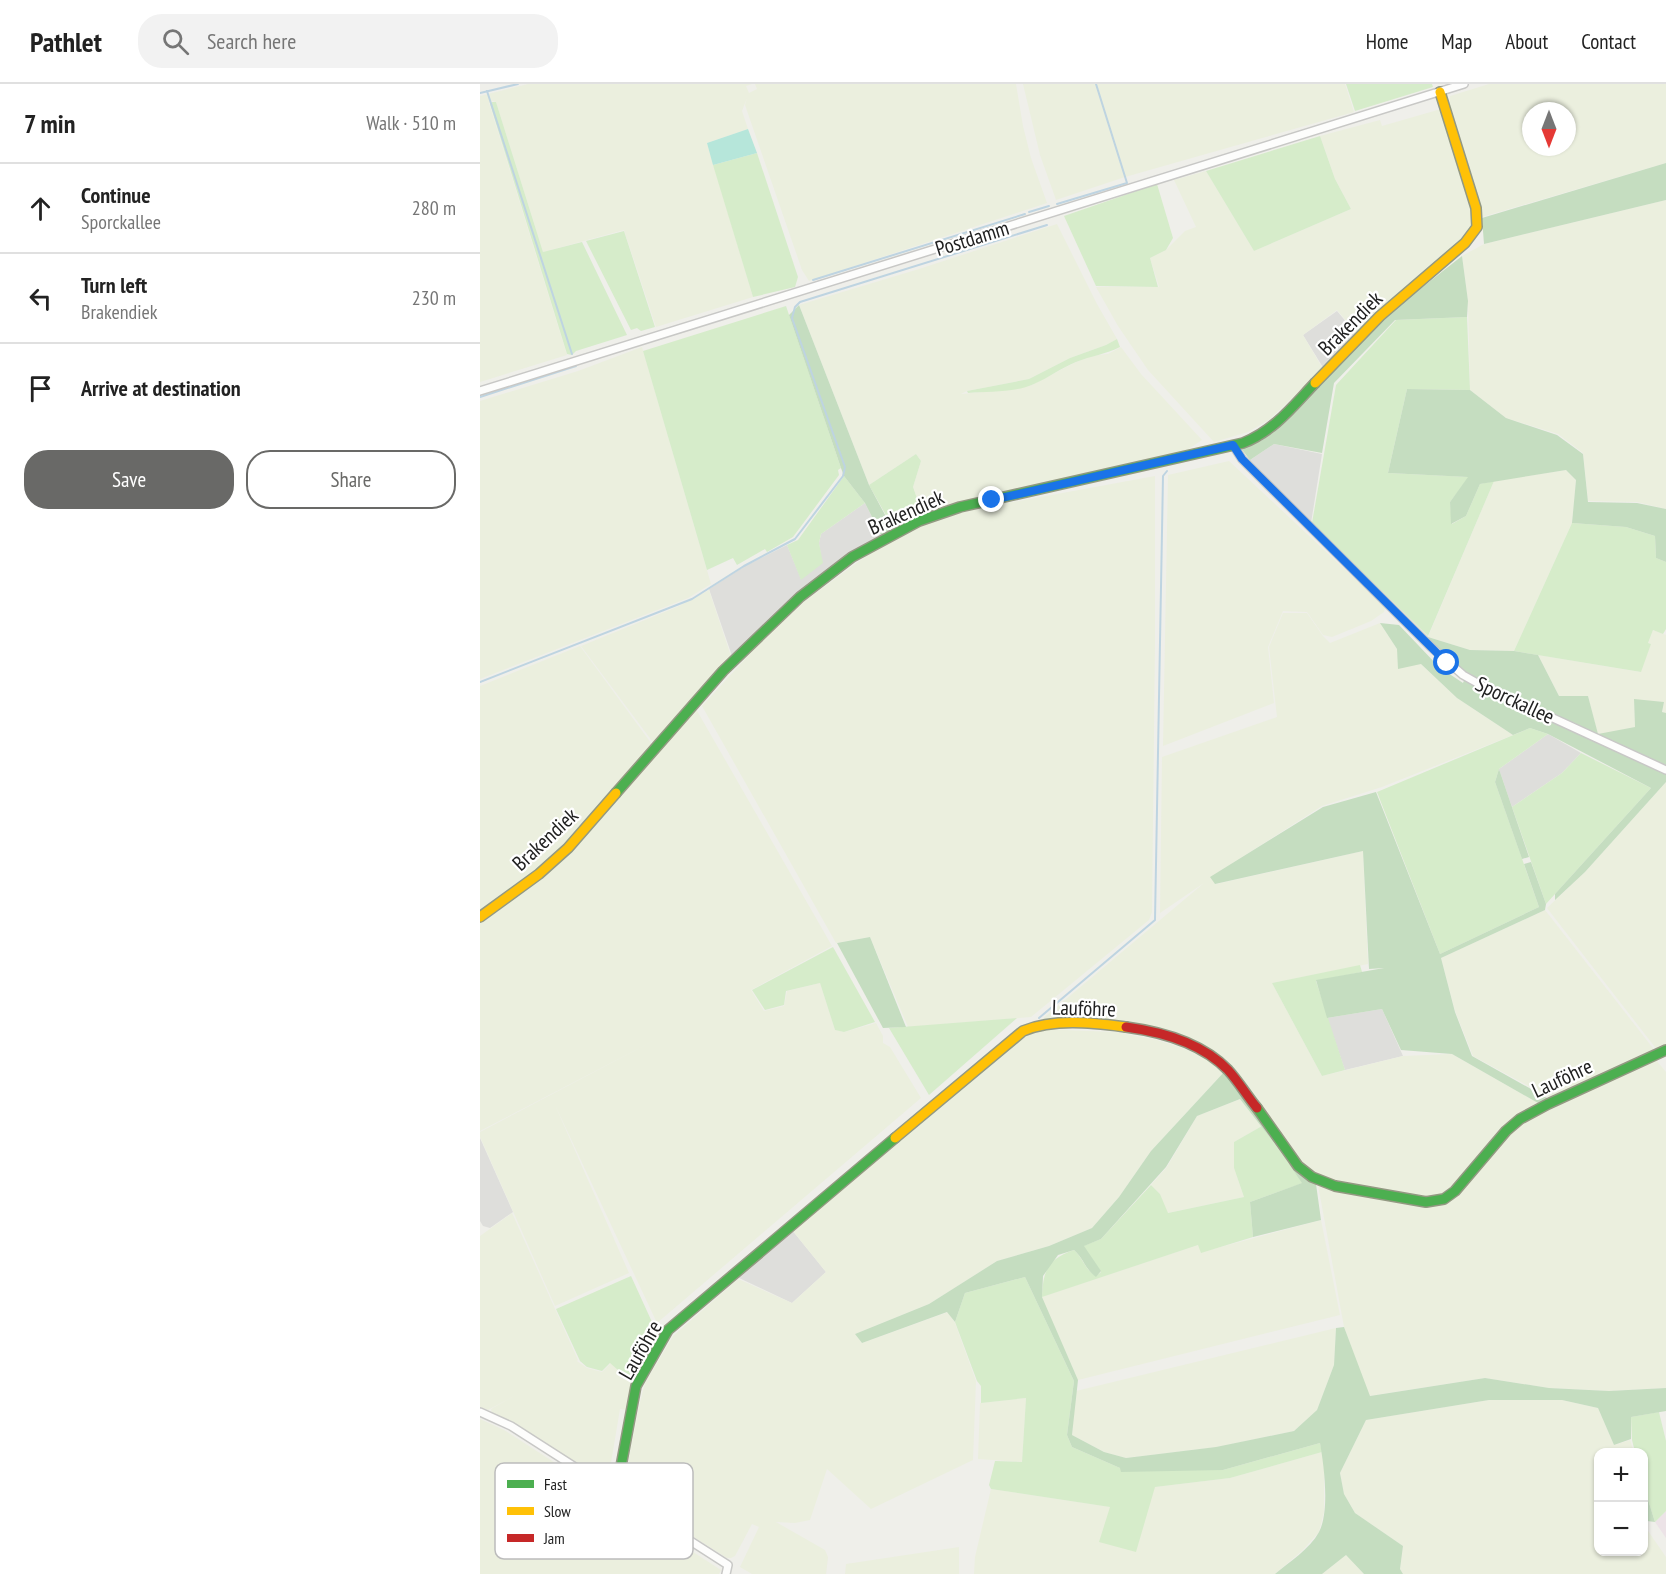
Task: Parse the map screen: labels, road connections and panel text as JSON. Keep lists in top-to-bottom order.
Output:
{
  "streets": {
    "street": [
      "Postdamm",
      "Brakendiek",
      "Sporckallee",
      "Lauföhre"
    ]
  },
  "crossings": [
    ["Postdamm", "Brakendiek"],
    ["Brakendiek", "Sporckallee"]
  ],
  "legend": ["Fast", "Slow", "Jam"],
  "north": "bottom",
  "page": {
    "header": "Pathlet",
    "search": "Search here",
    "nav": [
      "Home",
      "Map",
      "About",
      "Contact"
    ],
    "heading": ["7 min", "Walk · 510 m"],
    "list": [
      ["Continue", "Sporckallee", "280 m"],
      ["Turn left", "Brakendiek", "230 m"],
      "Arrive at destination"
    ],
    "buttons": ["Save", "Share"],
    "map_buttons": ["+", "−"]
  }
}
